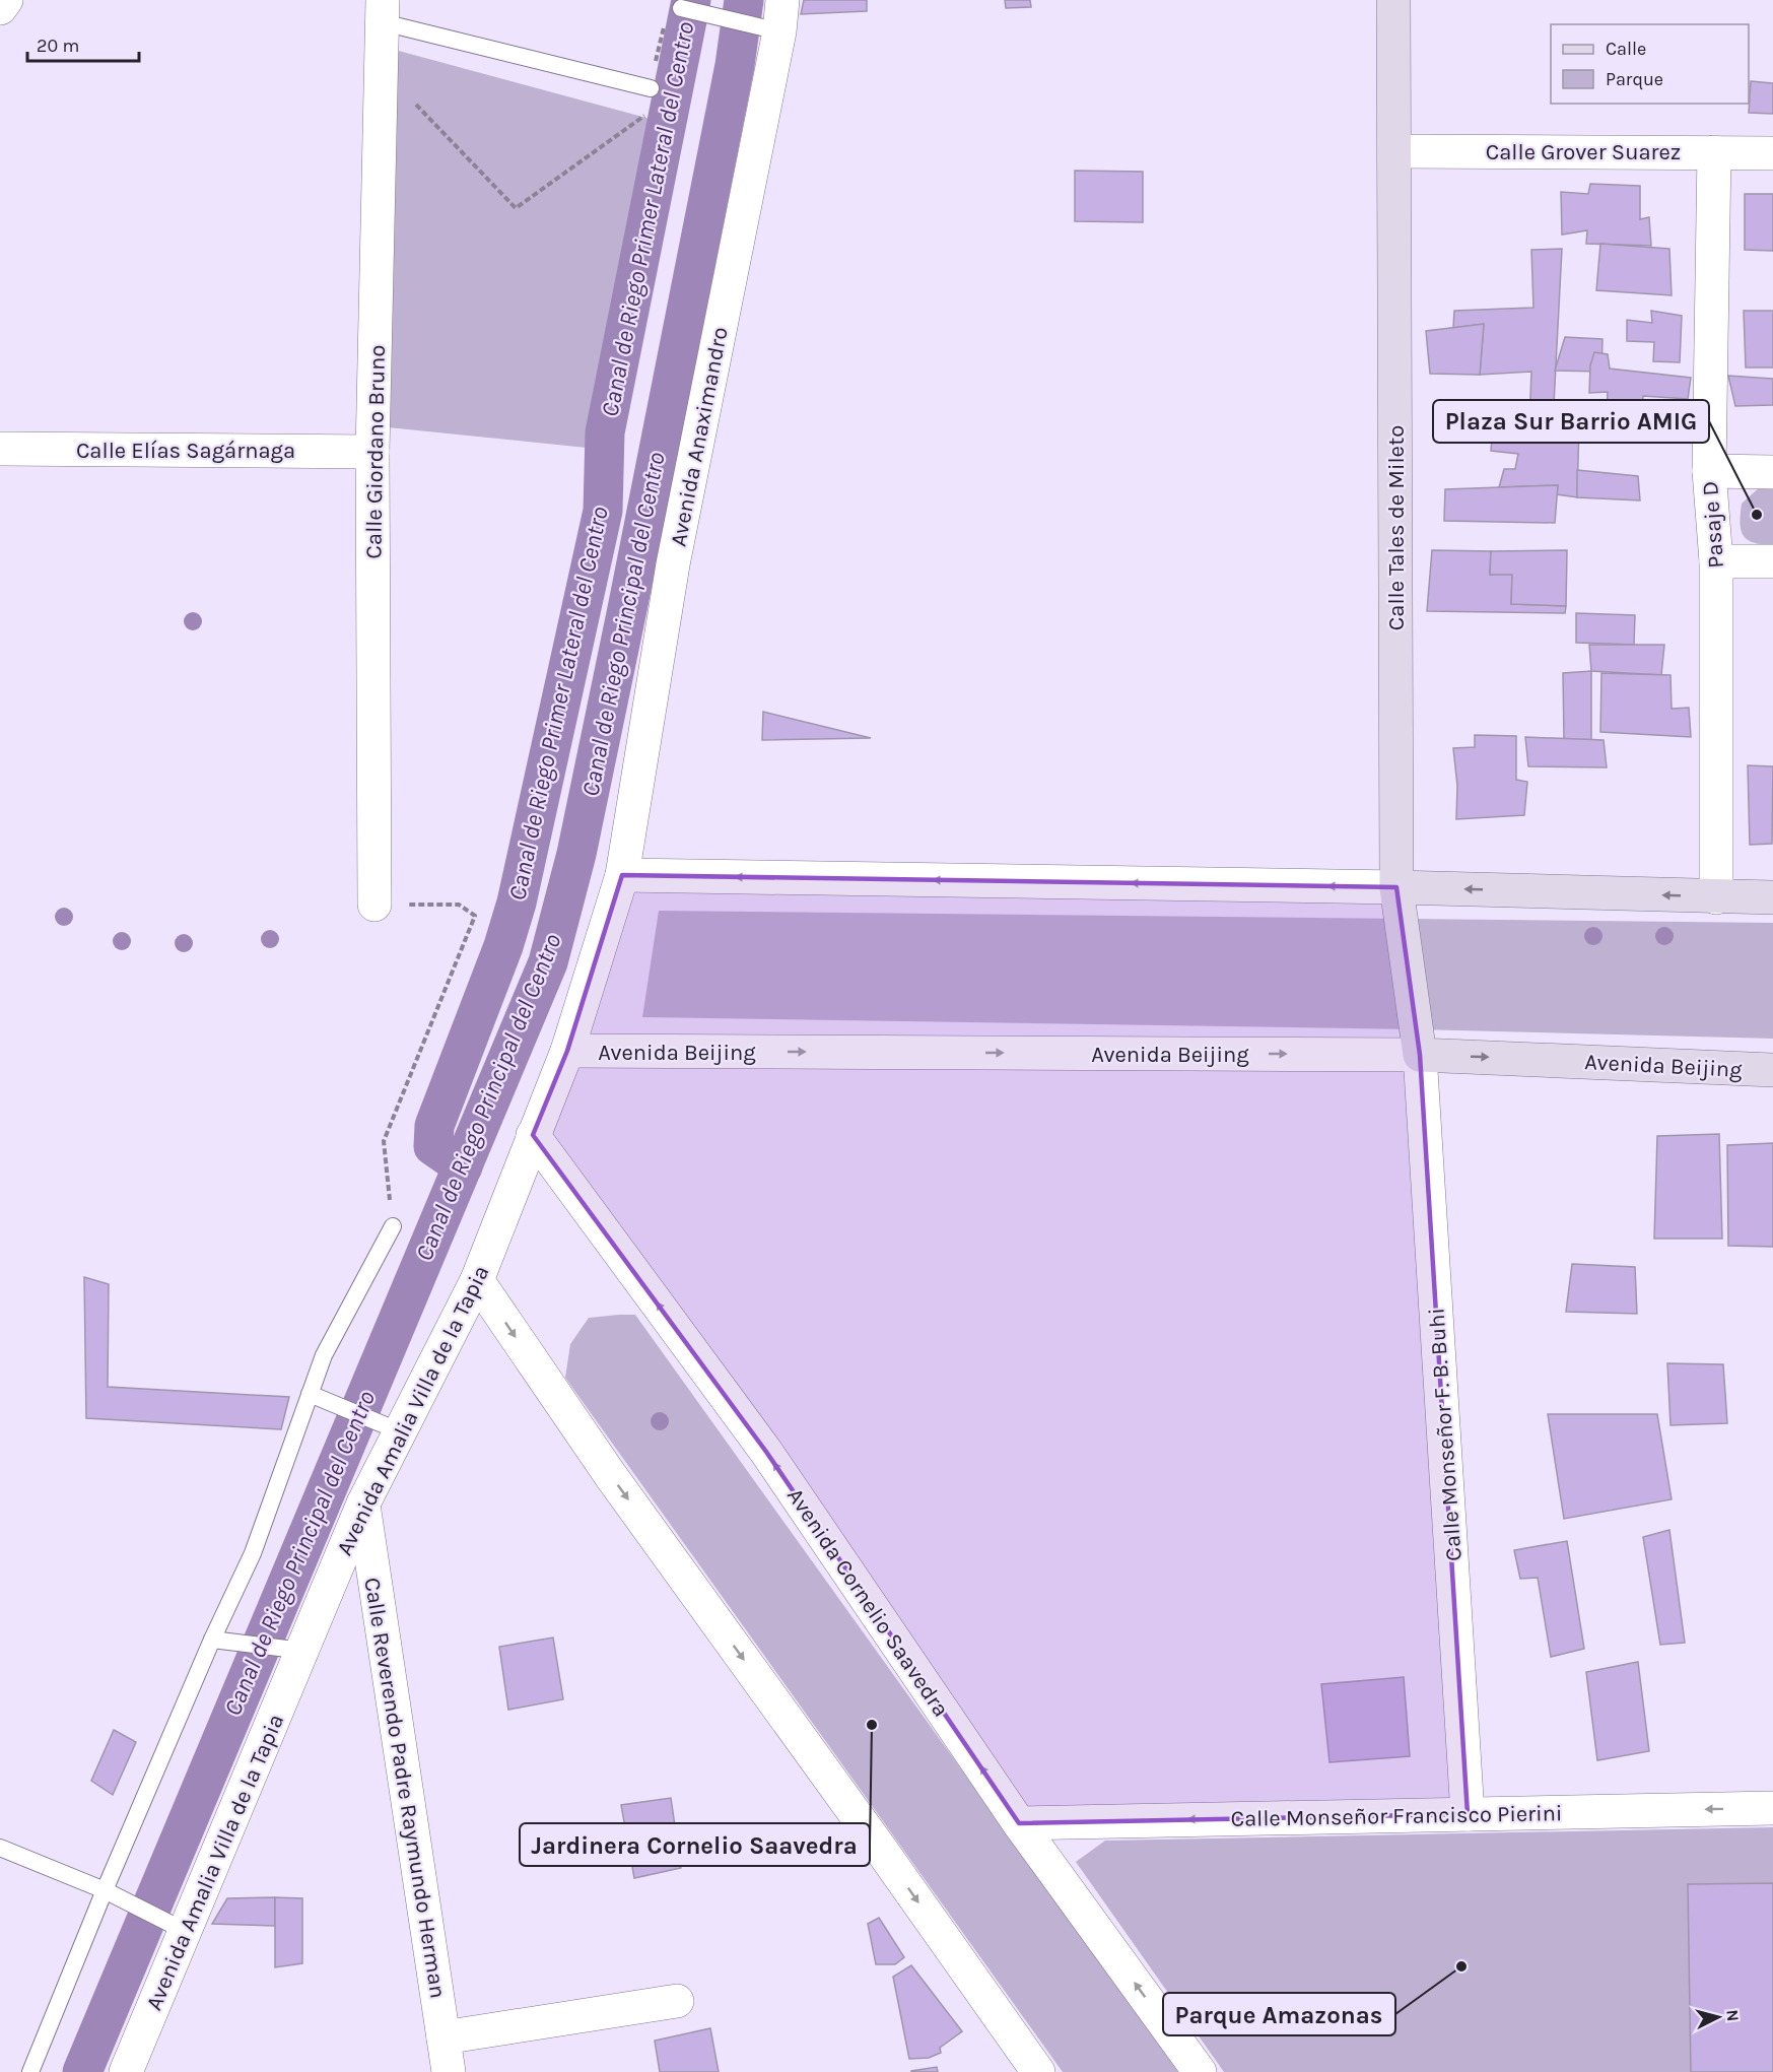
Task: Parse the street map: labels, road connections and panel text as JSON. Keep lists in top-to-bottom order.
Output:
{
  "streets": {
    "street": [
      "Calle Grover Suarez",
      "Avenida Anaximandro",
      "Calle Elías Sagárnaga",
      "Calle Giordano Bruno",
      "Pasaje D",
      "Calle Tales de Mileto",
      "Avenida Beijing",
      "Avenida Amalia Villa de la Tapia",
      "Calle Monseñor F. B. Buhi",
      "Avenida Cornelio Saavedra",
      "Calle Reverendo Padre Raymundo Herman",
      "Calle Monseñor Francisco Pierini"
    ]
  },
  "crossings": [
    ["Calle Grover Suarez", "Pasaje D"],
    ["Calle Grover Suarez", "Calle Tales de Mileto"],
    ["Avenida Anaximandro", "Avenida Amalia Villa de la Tapia"],
    ["Calle Elías Sagárnaga", "Calle Giordano Bruno"],
    ["Calle Tales de Mileto", "Avenida Beijing"],
    ["Calle Tales de Mileto", "Calle Monseñor F. B. Buhi"],
    ["Avenida Beijing", "Avenida Amalia Villa de la Tapia"],
    ["Avenida Beijing", "Calle Monseñor F. B. Buhi"],
    ["Avenida Amalia Villa de la Tapia", "Avenida Cornelio Saavedra"],
    ["Avenida Amalia Villa de la Tapia", "Calle Reverendo Padre Raymundo Herman"],
    ["Calle Monseñor F. B. Buhi", "Calle Monseñor Francisco Pierini"],
    ["Avenida Cornelio Saavedra", "Calle Monseñor Francisco Pierini"]
  ],
  "one_way": ["Calle Monseñor Francisco Pierini"],
  "water": ["Canal de Riego Primer Lateral del Centro", "Canal de Riego Principal del Centro"],
  "places": ["Plaza Sur Barrio AMIG", "Jardinera Cornelio Saavedra", "Parque Amazonas"],
  "legend": ["Calle", "Parque"],
  "scale_bar": "20 m",
  "north": "right"
}
